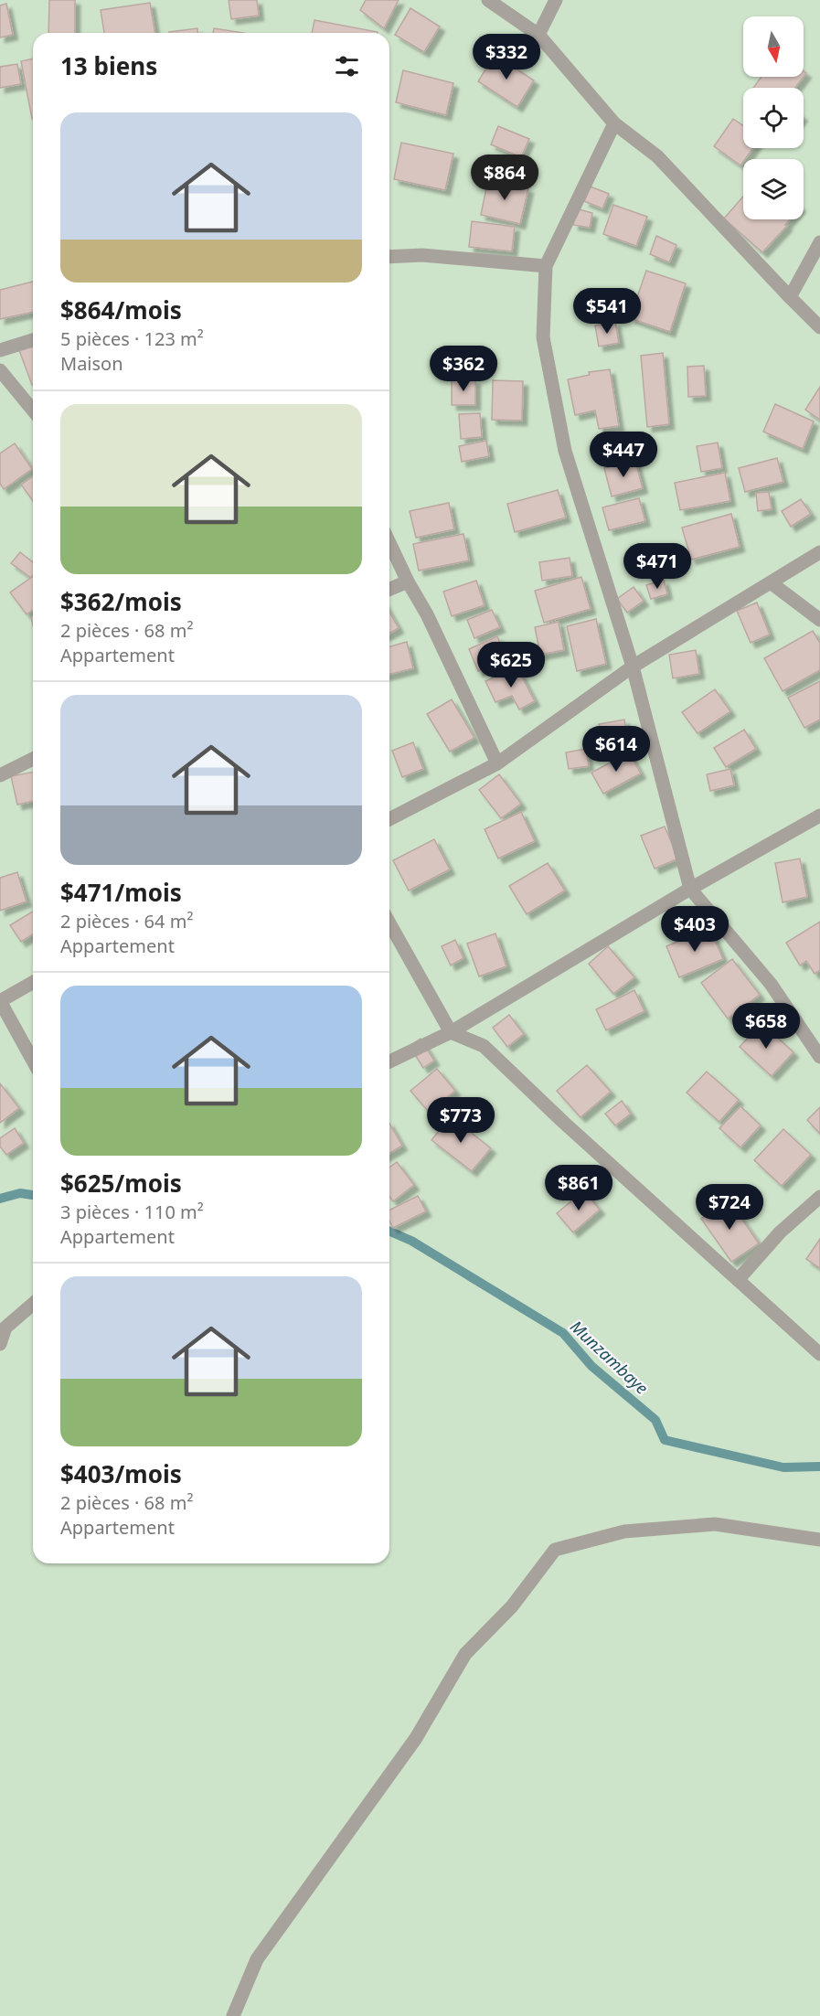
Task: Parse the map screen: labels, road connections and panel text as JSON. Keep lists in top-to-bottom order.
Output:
{
  "water": ["Munzambaye"],
  "north": "bottom",
  "page": {
    "heading": "13 biens",
    "price": [
      "$332",
      "$864",
      "$541",
      "$362",
      "$447",
      "$471",
      "$625",
      "$614",
      "$403",
      "$658",
      "$773",
      "$861",
      "$724"
    ],
    "list": [
      {
        "name": "$864/mois",
        "note": "5 pièces · 123 m² · Maison"
      },
      {
        "name": "$362/mois",
        "note": "2 pièces · 68 m² · Appartement"
      },
      {
        "name": "$471/mois",
        "note": "2 pièces · 64 m² · Appartement"
      },
      {
        "name": "$625/mois",
        "note": "3 pièces · 110 m² · Appartement"
      },
      {
        "name": "$403/mois",
        "note": "2 pièces · 68 m² · Appartement"
      }
    ]
  }
}
